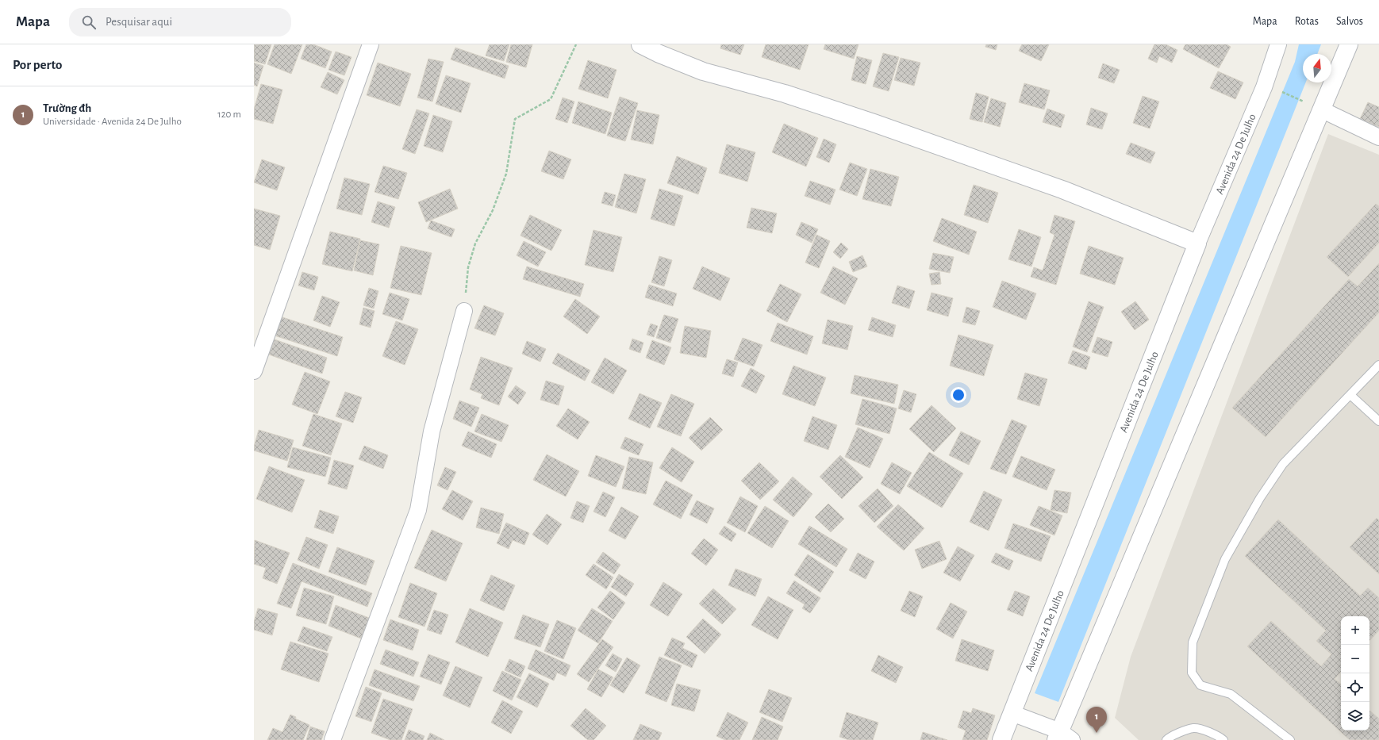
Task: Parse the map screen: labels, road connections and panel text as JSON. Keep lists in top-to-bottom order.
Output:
{
  "streets": {
    "street": ["Avenida 24 De Julho"]
  },
  "north": "top",
  "page": {
    "header": "Mapa",
    "search": "Pesquisar aqui",
    "nav": ["Mapa", "Rotas", "Salvos"],
    "heading": "Por perto",
    "list": [
      {
        "mark": "1",
        "name": "Trường đh",
        "note": "Universidade · Avenida 24 De Julho",
        "value": "120 m"
      }
    ],
    "map_buttons": ["+", "−"],
    "pins": "1"
  }
}
